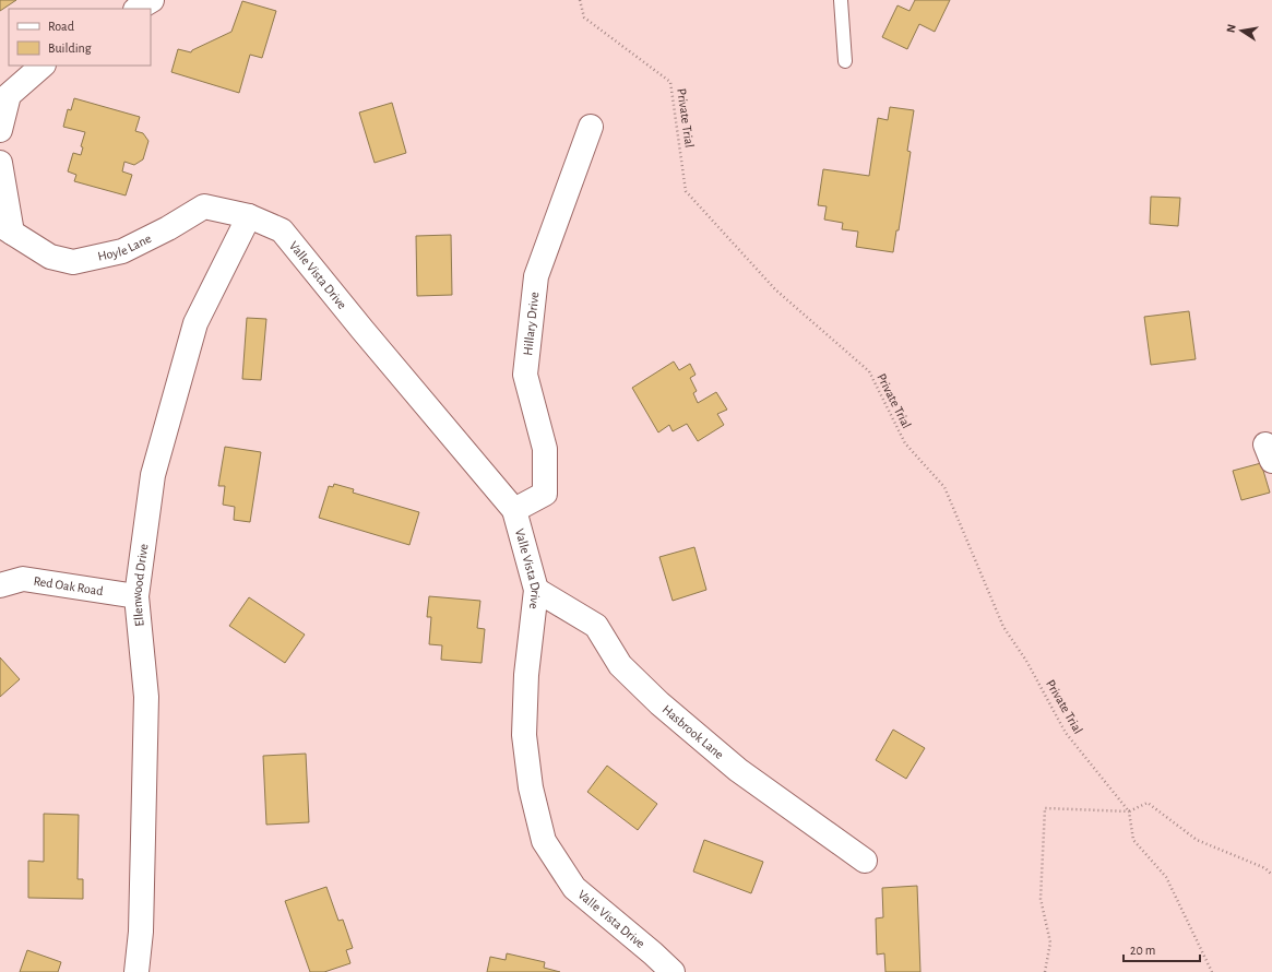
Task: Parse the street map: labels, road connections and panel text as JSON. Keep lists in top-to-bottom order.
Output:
{
  "streets": {
    "street": [
      "Hoyle Lane",
      "Valle Vista Drive",
      "Hillary Drive",
      "Ellenwood Drive",
      "Red Oak Road",
      "Hasbrook Lane"
    ],
    "path": ["Private Trial"]
  },
  "crossings": [
    ["Hoyle Lane", "Valle Vista Drive"],
    ["Hoyle Lane", "Ellenwood Drive"],
    ["Valle Vista Drive", "Hillary Drive"],
    ["Valle Vista Drive", "Ellenwood Drive"],
    ["Valle Vista Drive", "Hasbrook Lane"],
    ["Ellenwood Drive", "Red Oak Road"]
  ],
  "legend": ["Road", "Building"],
  "scale_bar": "20 m",
  "north": "left"
}
